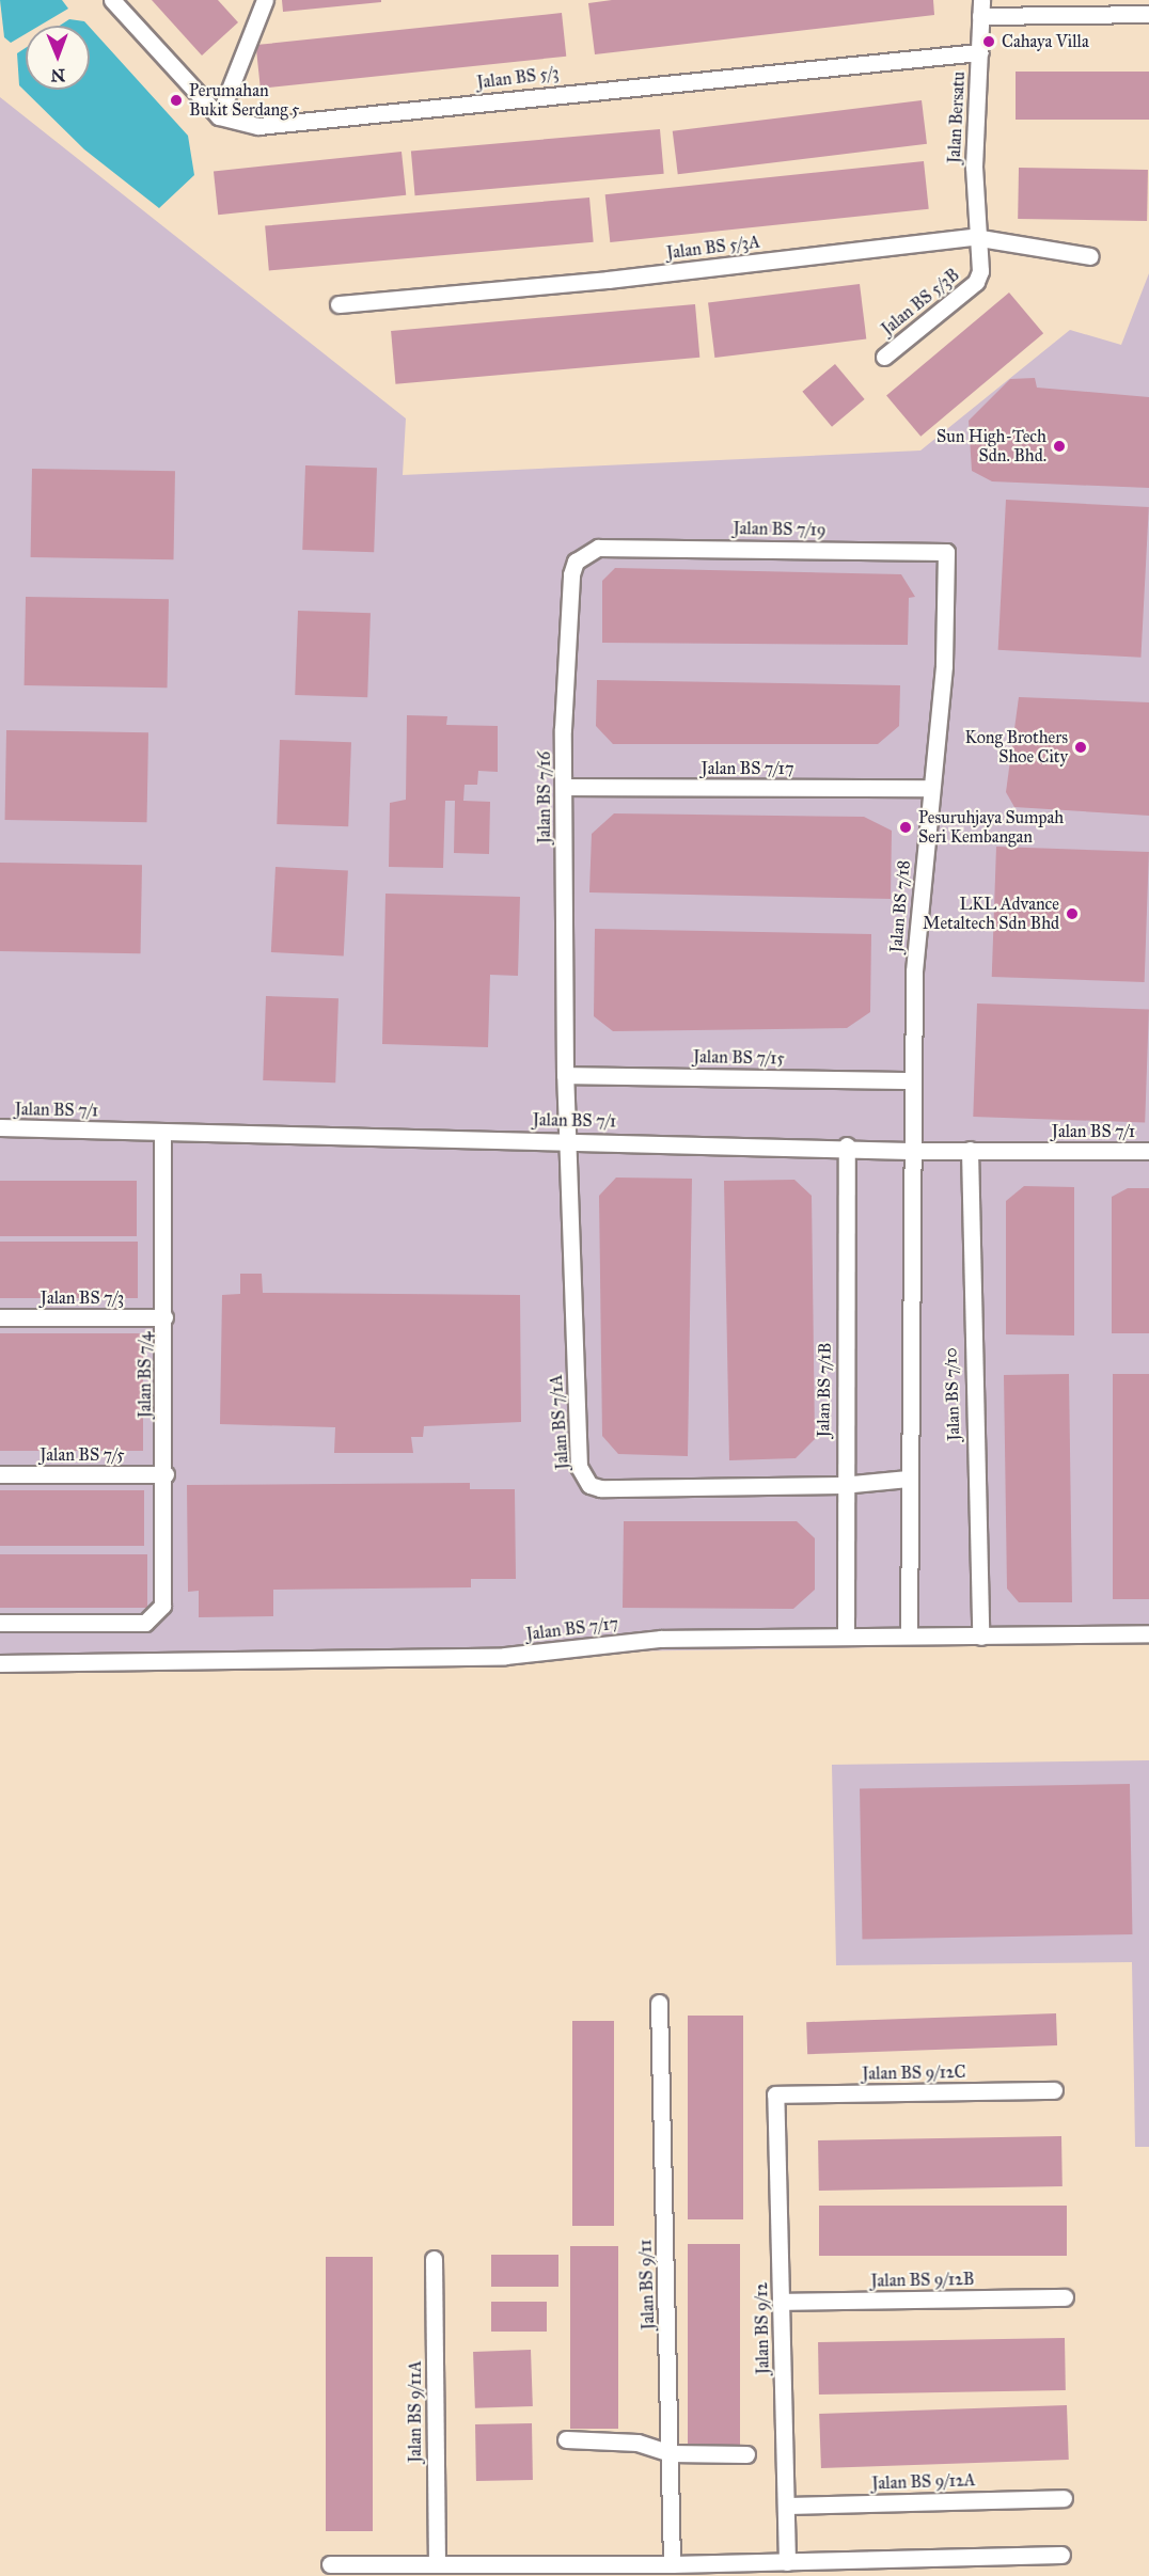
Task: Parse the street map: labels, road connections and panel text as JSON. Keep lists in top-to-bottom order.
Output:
{
  "streets": {
    "street": [
      "Jalan BS 5/3",
      "Jalan Bersatu",
      "Jalan BS 5/3A",
      "Jalan BS 5/3B",
      "Jalan BS 7/19",
      "Jalan BS 7/17",
      "Jalan BS 7/16",
      "Jalan BS 7/18",
      "Jalan BS 7/15",
      "Jalan BS 7/1",
      "Jalan BS 7/3",
      "Jalan BS 7/4",
      "Jalan BS 7/1B",
      "Jalan BS 7/10",
      "Jalan BS 7/1A",
      "Jalan BS 7/5",
      "Jalan BS 9/12C",
      "Jalan BS 9/12B",
      "Jalan BS 9/11",
      "Jalan BS 9/12",
      "Jalan BS 9/11A",
      "Jalan BS 9/12A"
    ]
  },
  "crossings": [
    ["Jalan BS 5/3", "Jalan Bersatu"],
    ["Jalan Bersatu", "Jalan BS 5/3A"],
    ["Jalan Bersatu", "Jalan BS 5/3B"],
    ["Jalan BS 5/3A", "Jalan BS 5/3B"],
    ["Jalan BS 7/19", "Jalan BS 7/16"],
    ["Jalan BS 7/19", "Jalan BS 7/18"],
    ["Jalan BS 7/17", "Jalan BS 7/16"],
    ["Jalan BS 7/17", "Jalan BS 7/18"],
    ["Jalan BS 7/17", "Jalan BS 7/1B"],
    ["Jalan BS 7/17", "Jalan BS 7/10"],
    ["Jalan BS 7/16", "Jalan BS 7/15"],
    ["Jalan BS 7/16", "Jalan BS 7/1"],
    ["Jalan BS 7/16", "Jalan BS 7/1A"],
    ["Jalan BS 7/18", "Jalan BS 7/15"],
    ["Jalan BS 7/18", "Jalan BS 7/1"],
    ["Jalan BS 7/1", "Jalan BS 7/4"],
    ["Jalan BS 7/1", "Jalan BS 7/1B"],
    ["Jalan BS 7/1", "Jalan BS 7/10"],
    ["Jalan BS 7/1", "Jalan BS 7/1A"],
    ["Jalan BS 7/3", "Jalan BS 7/4"],
    ["Jalan BS 7/4", "Jalan BS 7/5"],
    ["Jalan BS 7/1B", "Jalan BS 7/1A"],
    ["Jalan BS 9/12C", "Jalan BS 9/12"],
    ["Jalan BS 9/12B", "Jalan BS 9/12"],
    ["Jalan BS 9/12", "Jalan BS 9/12A"]
  ],
  "places": [
    "Cahaya Villa",
    "Perumahan Bukit Serdang 5",
    "Sun High-Tech Sdn. Bhd.",
    "Kong Brothers Shoe City",
    "Pesuruhjaya Sumpah Seri Kembangan",
    "LKL Advance Metaltech Sdn Bhd"
  ],
  "north": "bottom"
}
